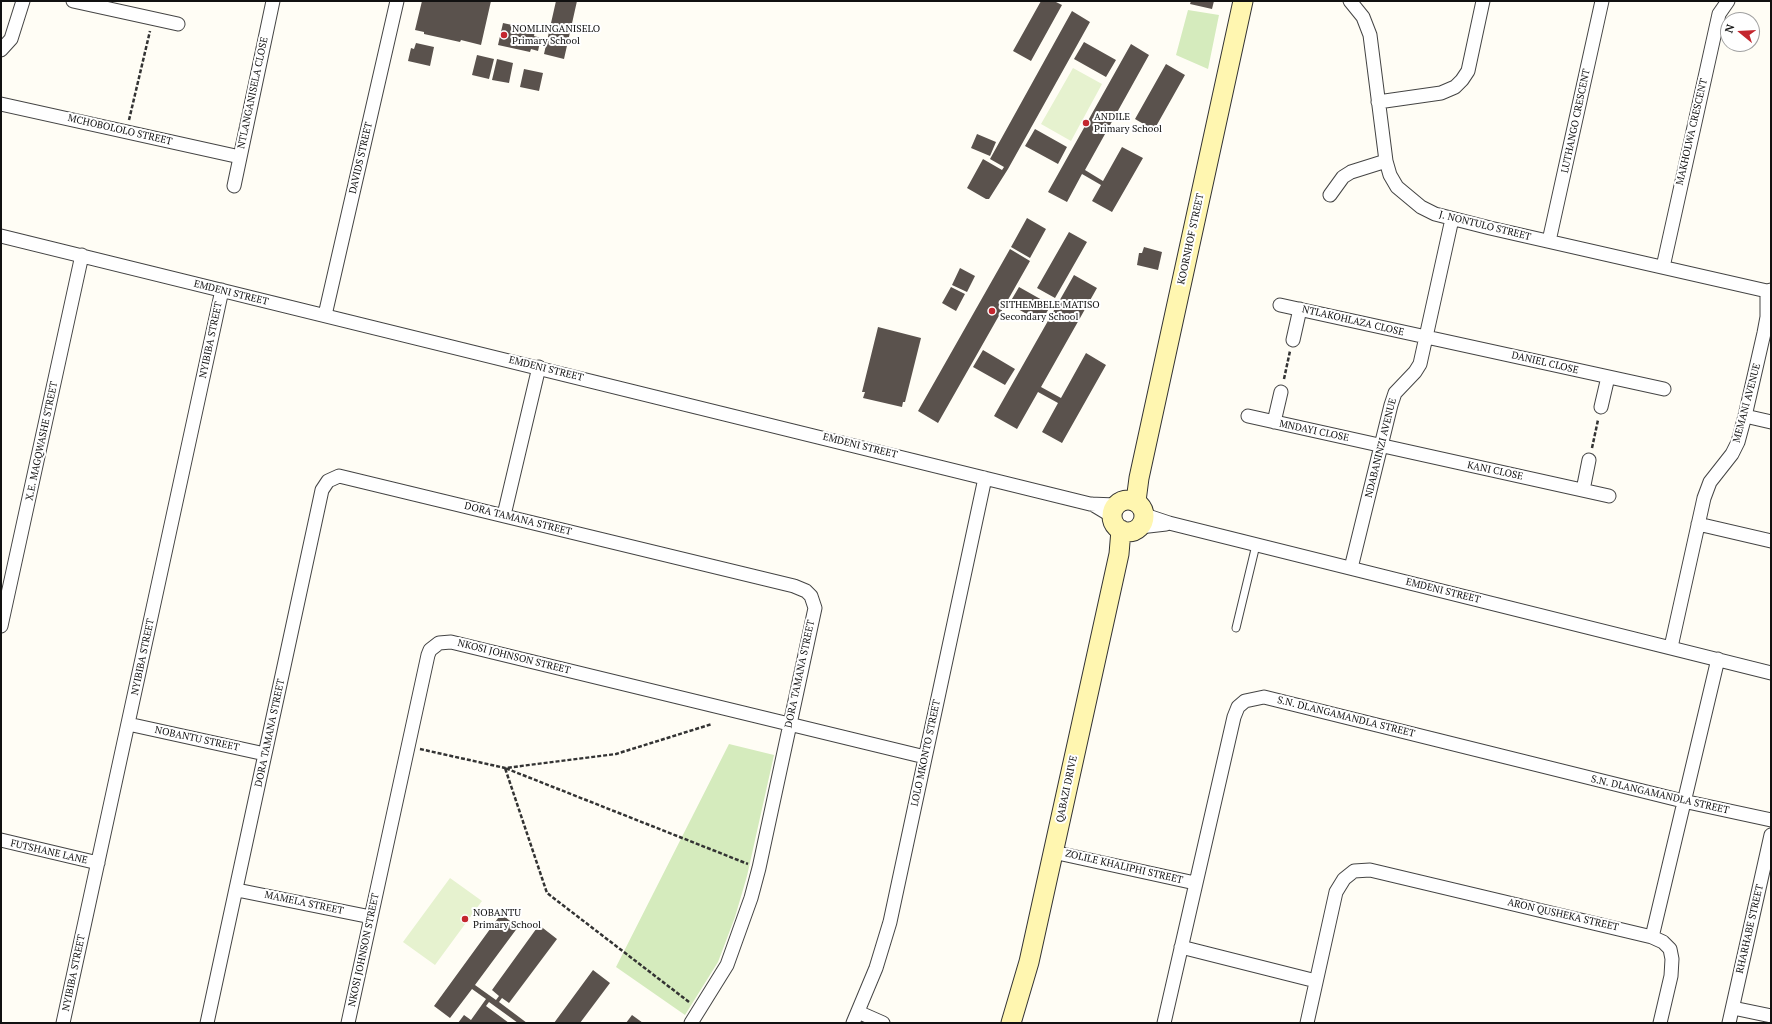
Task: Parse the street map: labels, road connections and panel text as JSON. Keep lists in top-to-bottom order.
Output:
{
  "streets": {
    "street": [
      "NTLANGANISELA CLOSE",
      "LUTHANGO CRESCENT",
      "MCHOBOLOLO STREET",
      "MAKHOLWA CRESCENT",
      "DAVIDS STREET",
      "J. NONTULO STREET",
      "KOORNHOF STREET",
      "EMDENI STREET",
      "NTLAKOHLAZA CLOSE",
      "NYIBIBA STREET",
      "DANIEL CLOSE",
      "MEMANI AVENUE",
      "MNDAYI CLOSE",
      "X.E. MAGQWASHE STREET",
      "NDABANINZI AVENUE",
      "KANI CLOSE",
      "DORA TAMANA STREET",
      "NKOSI JOHNSON STREET",
      "S.N. DLANGAMANDLA STREET",
      "NOBANTU STREET",
      "LOLO MKONTO STREET",
      "QABAZI DRIVE",
      "FUTSHANE LANE",
      "ZOLILE KHALIPHI STREET",
      "MAMELA STREET",
      "ARON QUSHEKA STREET",
      "RHARHABE STREET"
    ]
  },
  "crossings": [
    ["NTLANGANISELA CLOSE", "MCHOBOLOLO STREET"],
    ["LUTHANGO CRESCENT", "J. NONTULO STREET"],
    ["MAKHOLWA CRESCENT", "J. NONTULO STREET"],
    ["DAVIDS STREET", "EMDENI STREET"],
    ["J. NONTULO STREET", "MEMANI AVENUE"],
    ["J. NONTULO STREET", "NDABANINZI AVENUE"],
    ["KOORNHOF STREET", "EMDENI STREET"],
    ["KOORNHOF STREET", "QABAZI DRIVE"],
    ["EMDENI STREET", "NYIBIBA STREET"],
    ["EMDENI STREET", "MEMANI AVENUE"],
    ["EMDENI STREET", "X.E. MAGQWASHE STREET"],
    ["EMDENI STREET", "NDABANINZI AVENUE"],
    ["EMDENI STREET", "LOLO MKONTO STREET"],
    ["EMDENI STREET", "QABAZI DRIVE"],
    ["NTLAKOHLAZA CLOSE", "DANIEL CLOSE"],
    ["NTLAKOHLAZA CLOSE", "NDABANINZI AVENUE"],
    ["NYIBIBA STREET", "NOBANTU STREET"],
    ["NYIBIBA STREET", "FUTSHANE LANE"],
    ["DANIEL CLOSE", "NDABANINZI AVENUE"],
    ["MNDAYI CLOSE", "NDABANINZI AVENUE"],
    ["MNDAYI CLOSE", "KANI CLOSE"],
    ["NDABANINZI AVENUE", "KANI CLOSE"],
    ["DORA TAMANA STREET", "NKOSI JOHNSON STREET"],
    ["DORA TAMANA STREET", "NOBANTU STREET"],
    ["DORA TAMANA STREET", "MAMELA STREET"],
    ["NKOSI JOHNSON STREET", "LOLO MKONTO STREET"],
    ["NKOSI JOHNSON STREET", "MAMELA STREET"],
    ["S.N. DLANGAMANDLA STREET", "ZOLILE KHALIPHI STREET"],
    ["QABAZI DRIVE", "ZOLILE KHALIPHI STREET"]
  ],
  "places": [
    "NOMLINGANISELO Primary School",
    "ANDILE Primary School",
    "SITHEMBELE MATISO Secondary School",
    "NOBANTU Primary School"
  ],
  "north": "left"
}
